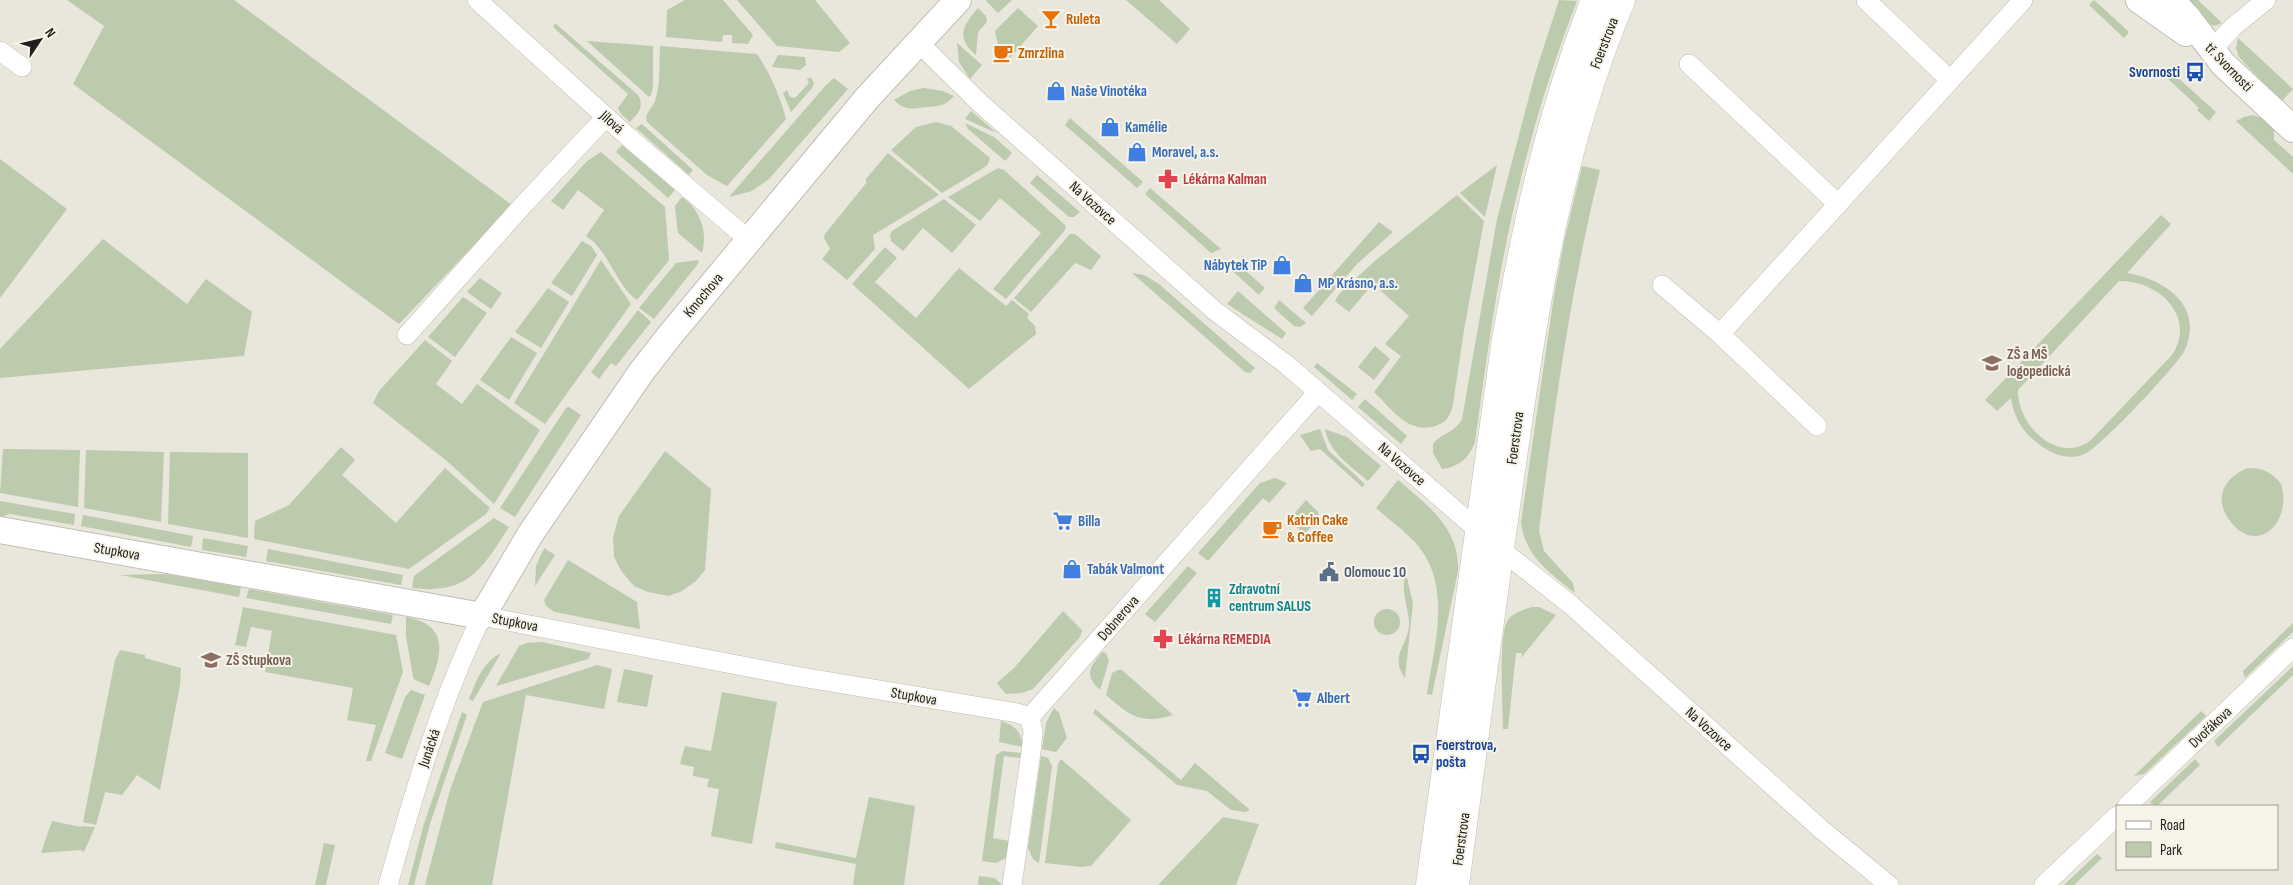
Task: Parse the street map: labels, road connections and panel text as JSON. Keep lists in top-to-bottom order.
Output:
{
  "streets": {
    "main road": ["Foerstrova"],
    "street": [
      "tř. Svornosti",
      "Jílová",
      "Na Vozovce",
      "Kmochova",
      "Stupkova",
      "Dobnerova",
      "Dvořákova",
      "Junácká"
    ]
  },
  "crossings": [
    ["Foerstrova", "Na Vozovce"],
    ["Jílová", "Kmochova"],
    ["Na Vozovce", "Kmochova"],
    ["Na Vozovce", "Dobnerova"],
    ["Kmochova", "Stupkova"],
    ["Kmochova", "Junácká"],
    ["Stupkova", "Dobnerova"],
    ["Stupkova", "Junácká"]
  ],
  "places": {
    "bar": ["Ruleta"],
    "cafe": ["Zmrzlina", "Katrin Cake & Coffee"],
    "bus stop": ["Svornosti", "Foerstrova, pošta"],
    "shop": [
      "Naše Vinotéka",
      "Kamélie",
      "Moravel, a.s.",
      "Nábytek TiP",
      "MP Krásno, a.s.",
      "Tabák Valmont"
    ],
    "pharmacy": ["Lékárna Kalman", "Lékárna REMEDIA"],
    "school or university": ["ZŠ a MŠ logopedická", "ZŠ Stupkova"],
    "supermarket": ["Billa", "Albert"],
    "public building": ["Olomouc 10"],
    "building": ["Zdravotní centrum SALUS"]
  },
  "legend": ["Road", "Park"],
  "north": "top right"
}
